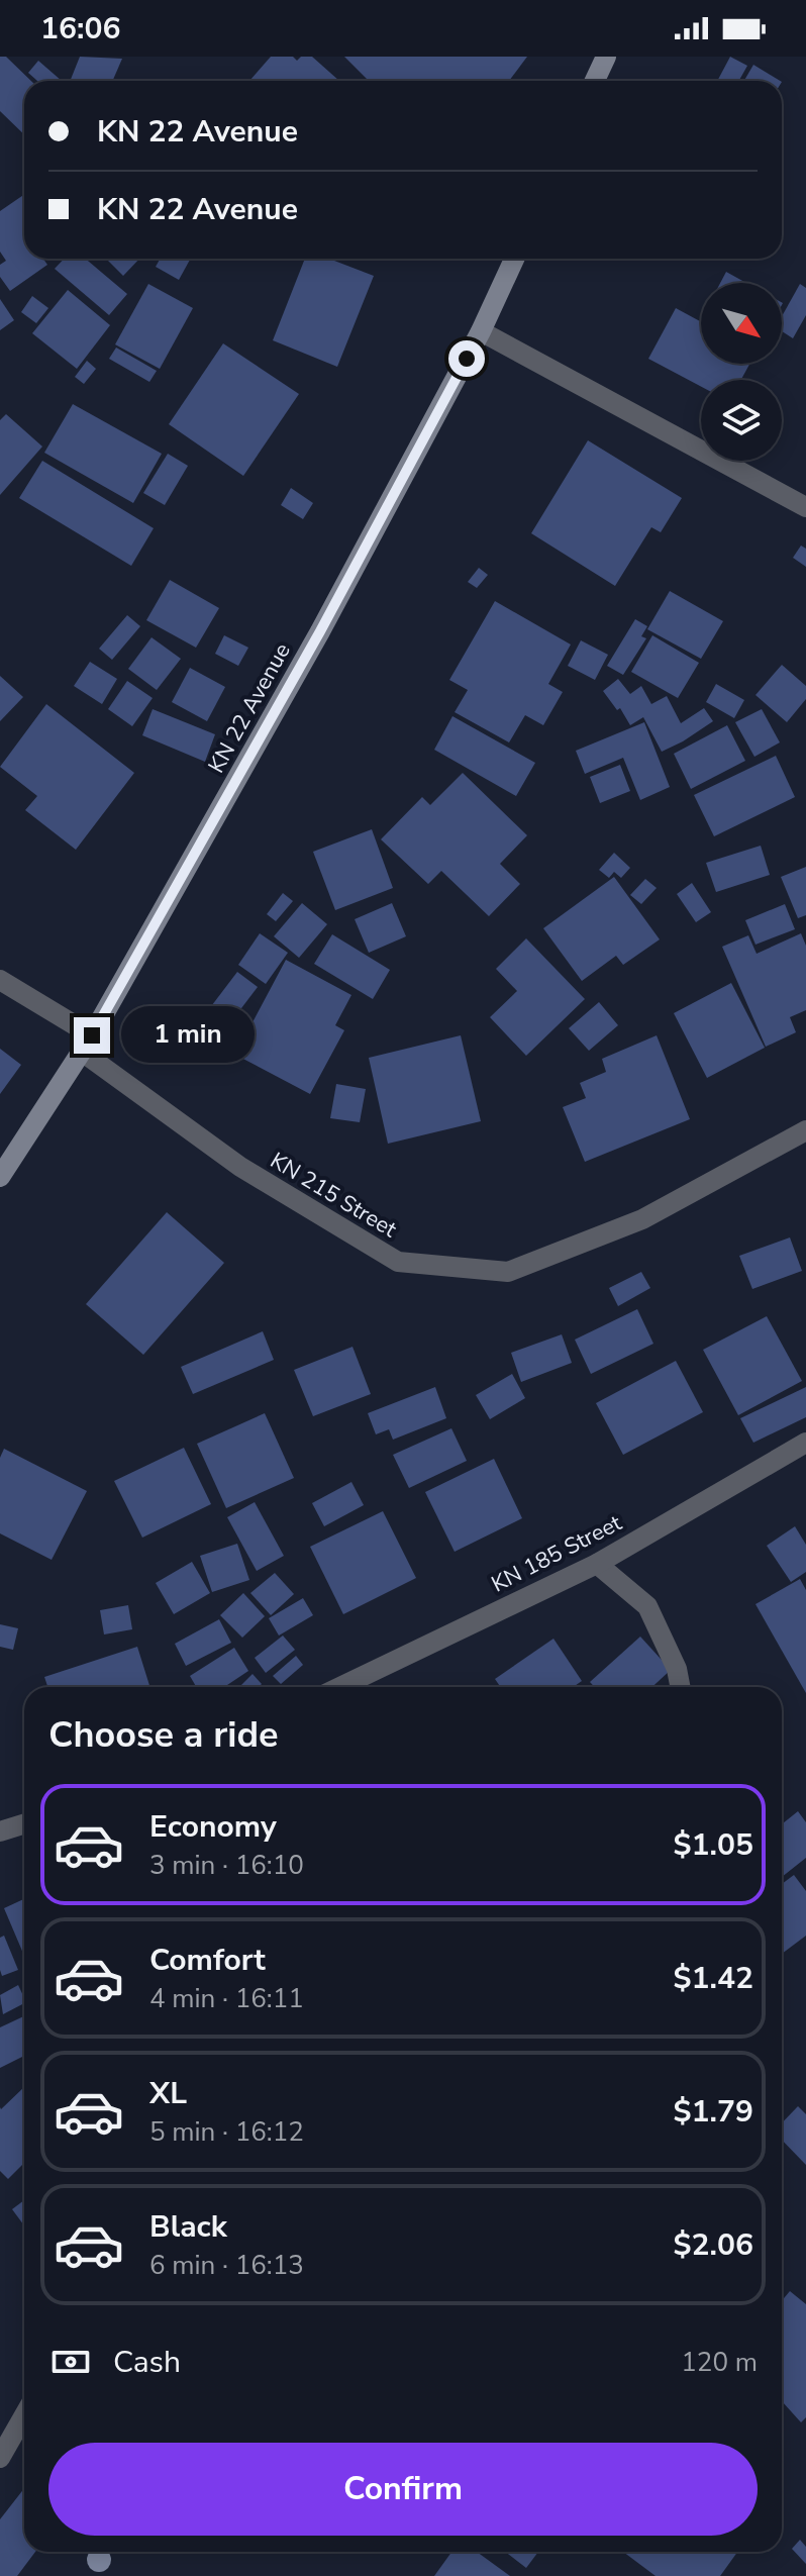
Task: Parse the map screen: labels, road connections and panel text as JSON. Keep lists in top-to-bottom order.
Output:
{
  "streets": {
    "street": ["KN 22 Avenue", "KN 215 Street", "KN 185 Street"]
  },
  "crossings": [
    ["KN 22 Avenue", "KN 215 Street"]
  ],
  "north": "bottom right",
  "page": {
    "status": "16:06",
    "banner": ["KN 22 Avenue", "KN 22 Avenue"],
    "bubble": "1 min",
    "heading": "Choose a ride",
    "list": [
      {
        "name": "Economy",
        "note": "3 min · 16:10",
        "value": "$1.05"
      },
      {
        "name": "Comfort",
        "note": "4 min · 16:11",
        "value": "$1.42"
      },
      {
        "name": "XL",
        "note": "5 min · 16:12",
        "value": "$1.79"
      },
      {
        "name": "Black",
        "note": "6 min · 16:13",
        "value": "$2.06"
      }
    ],
    "pay": ["Cash", "120 m"],
    "buttons": "Confirm"
  }
}
